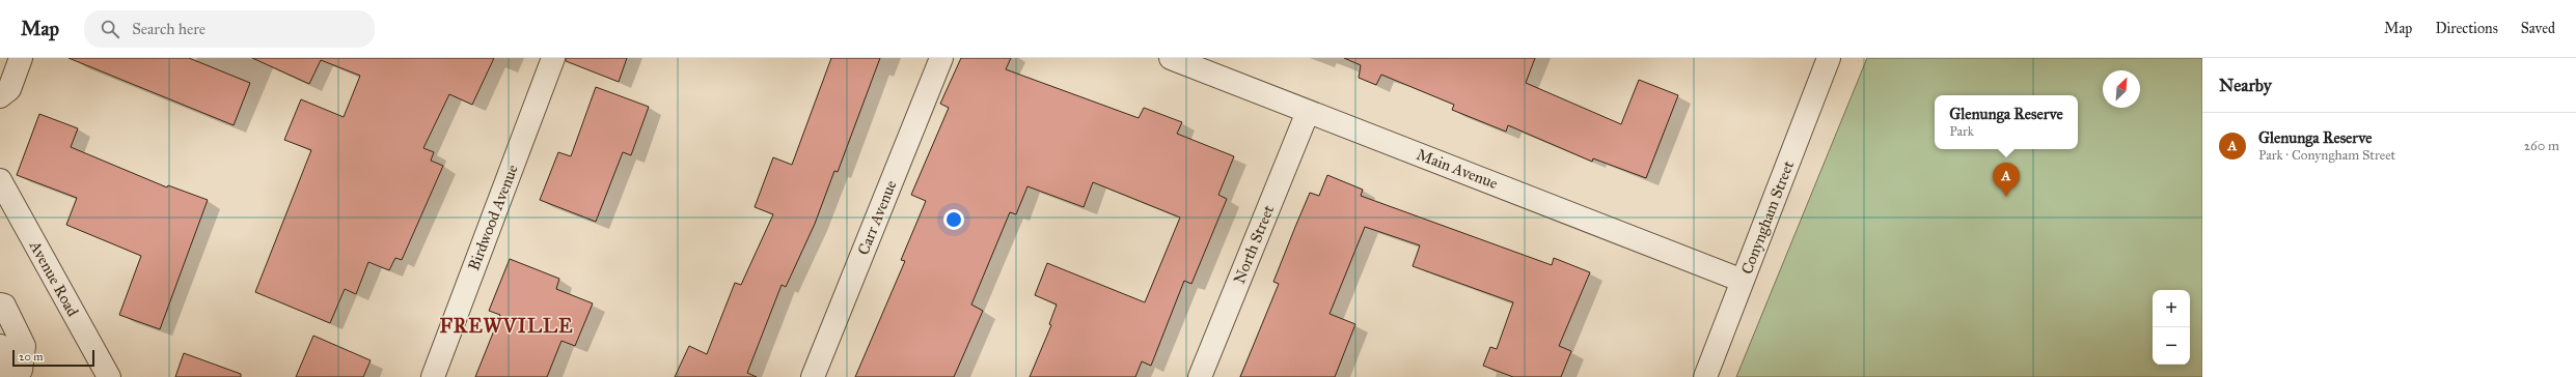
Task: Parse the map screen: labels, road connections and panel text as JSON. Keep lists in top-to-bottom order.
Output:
{
  "streets": {
    "street": [
      "Main Avenue",
      "Birdwood Avenue",
      "Carr Avenue",
      "Conyngham Street",
      "North Street",
      "Avenue Road"
    ]
  },
  "crossings": [
    ["Main Avenue", "Conyngham Street"],
    ["Main Avenue", "North Street"]
  ],
  "districts": ["FREWVILLE"],
  "scale_bar": "20 m",
  "north": "top right",
  "page": {
    "header": "Map",
    "search": "Search here",
    "nav": ["Map", "Directions", "Saved"],
    "heading": "Nearby",
    "popup": ["Glenunga Reserve", "Park"],
    "list": [
      {
        "mark": "A",
        "name": "Glenunga Reserve",
        "note": "Park · Conyngham Street",
        "value": "260 m"
      }
    ],
    "pins": "A",
    "map_buttons": ["+", "−"],
    "scale": "20 m"
  }
}
